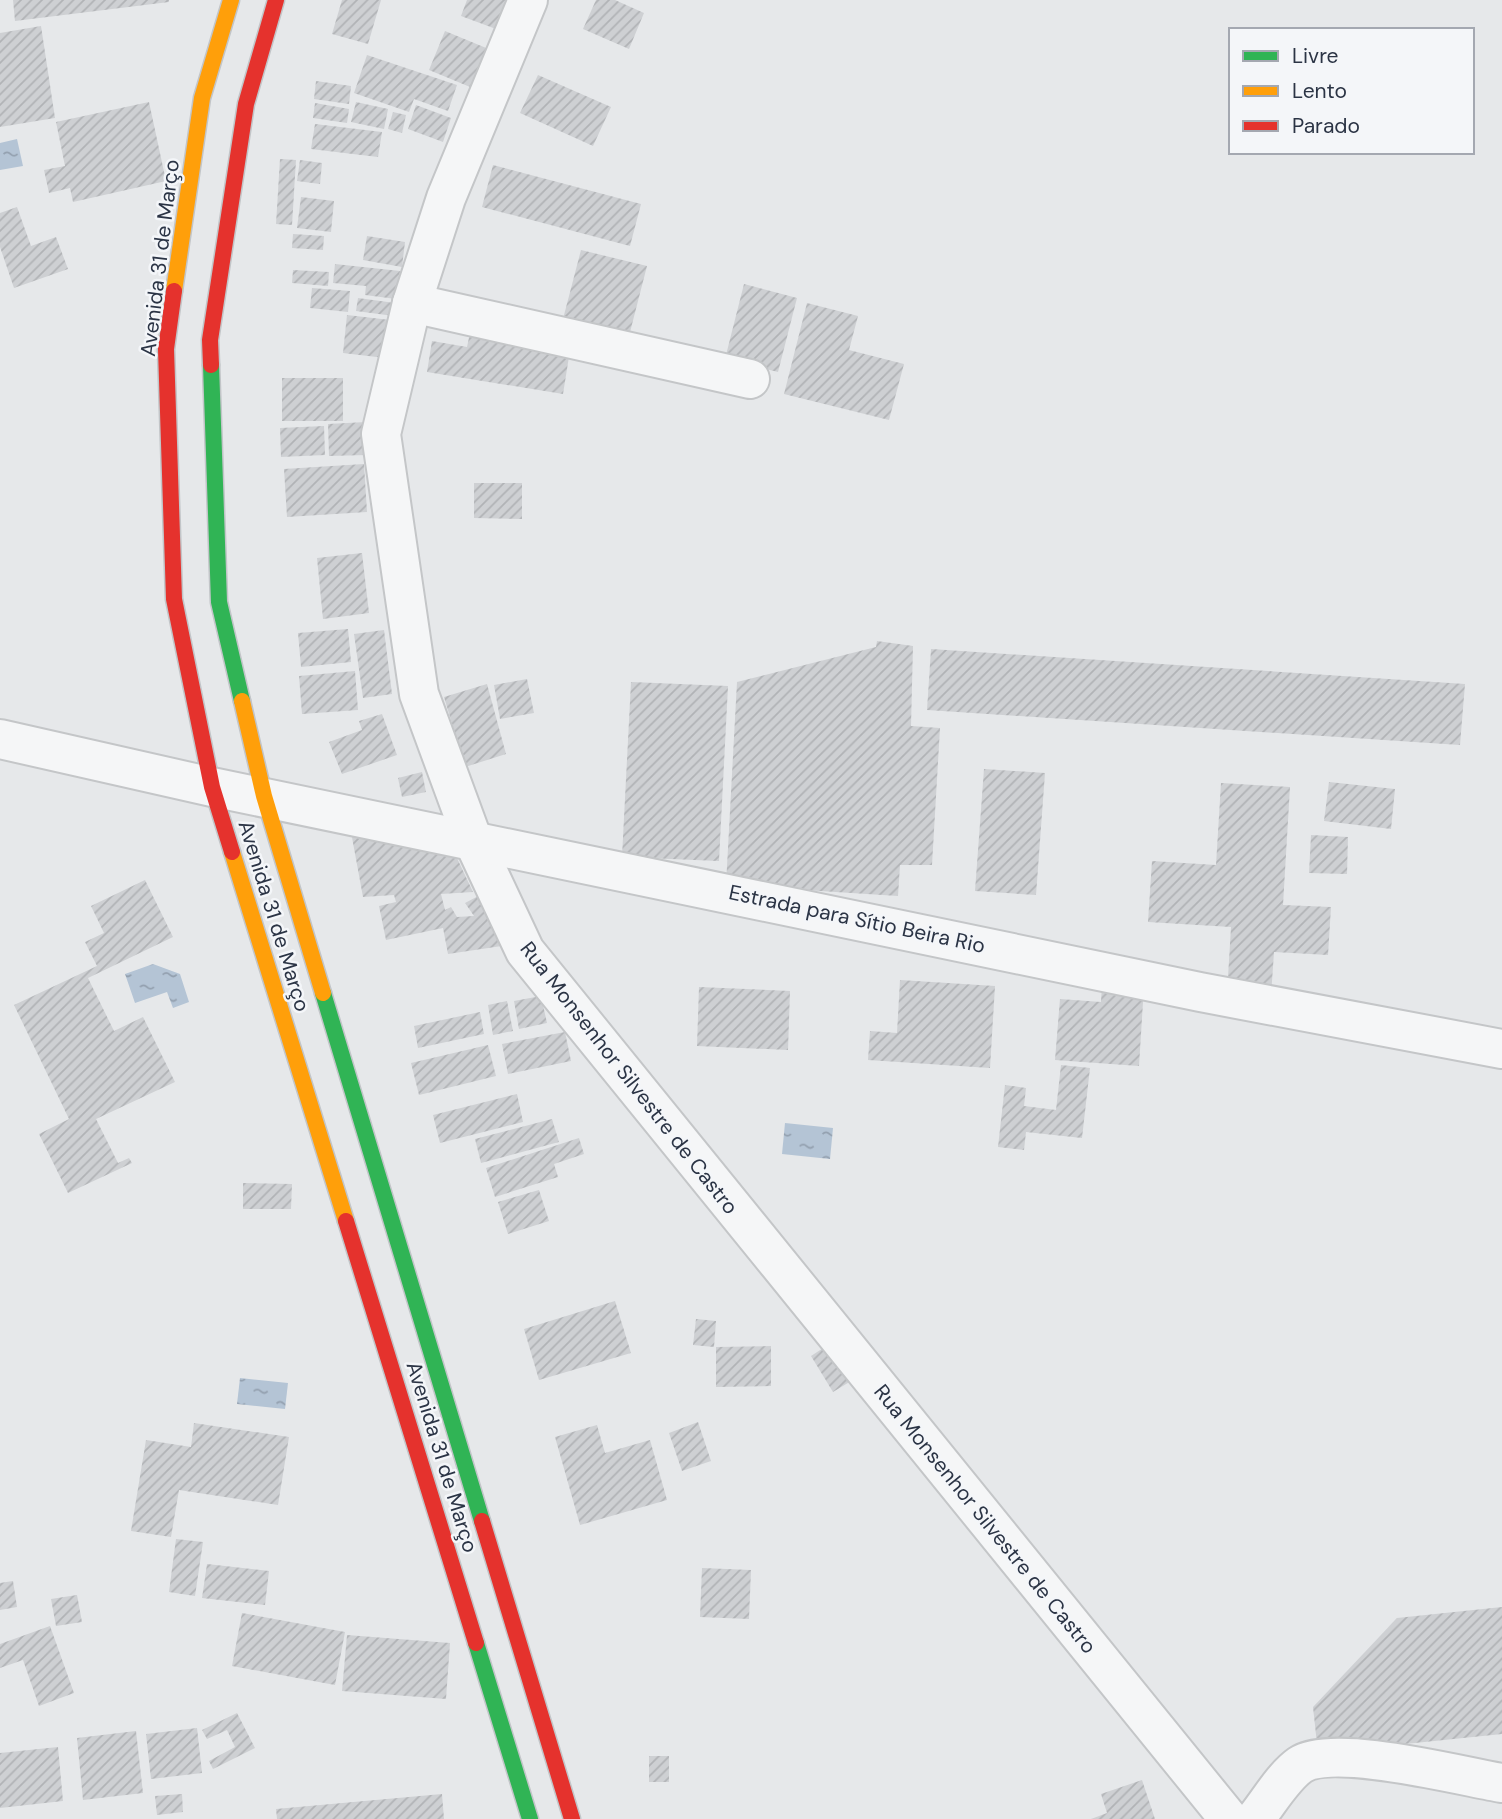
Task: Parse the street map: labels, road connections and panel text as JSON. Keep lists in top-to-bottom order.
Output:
{
  "streets": {
    "main road": ["Avenida 31 de Março"],
    "street": ["Estrada para Sítio Beira Rio", "Rua Monsenhor Silvestre de Castro"]
  },
  "crossings": [
    ["Avenida 31 de Março", "Estrada para Sítio Beira Rio"],
    ["Estrada para Sítio Beira Rio", "Rua Monsenhor Silvestre de Castro"]
  ],
  "legend": ["Livre", "Lento", "Parado"]
}
